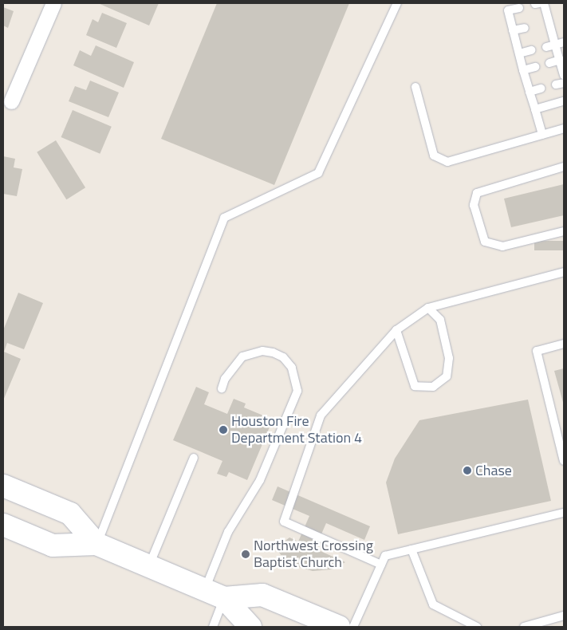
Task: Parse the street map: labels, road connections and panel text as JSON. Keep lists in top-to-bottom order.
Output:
{
  "places": ["Houston Fire Department Station 4", "Chase", "Northwest Crossing Baptist Church"]
}
